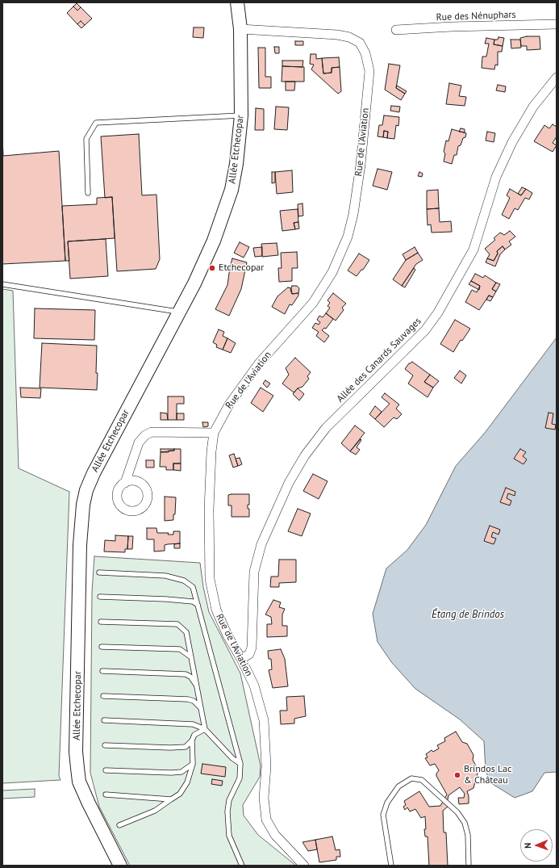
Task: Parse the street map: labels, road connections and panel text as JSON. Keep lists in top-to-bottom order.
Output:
{
  "streets": {
    "street": [
      "Rue des Nénuphars",
      "Rue de l'Aviation",
      "Allée Etchecopar",
      "Allée des Canards Sauvages"
    ]
  },
  "crossings": [
    ["Rue de l'Aviation", "Allée Etchecopar"],
    ["Rue de l'Aviation", "Allée des Canards Sauvages"]
  ],
  "water": ["Étang de Brindos"],
  "places": ["Etchecopar", "Brindos Lac & Château"],
  "north": "left"
}
